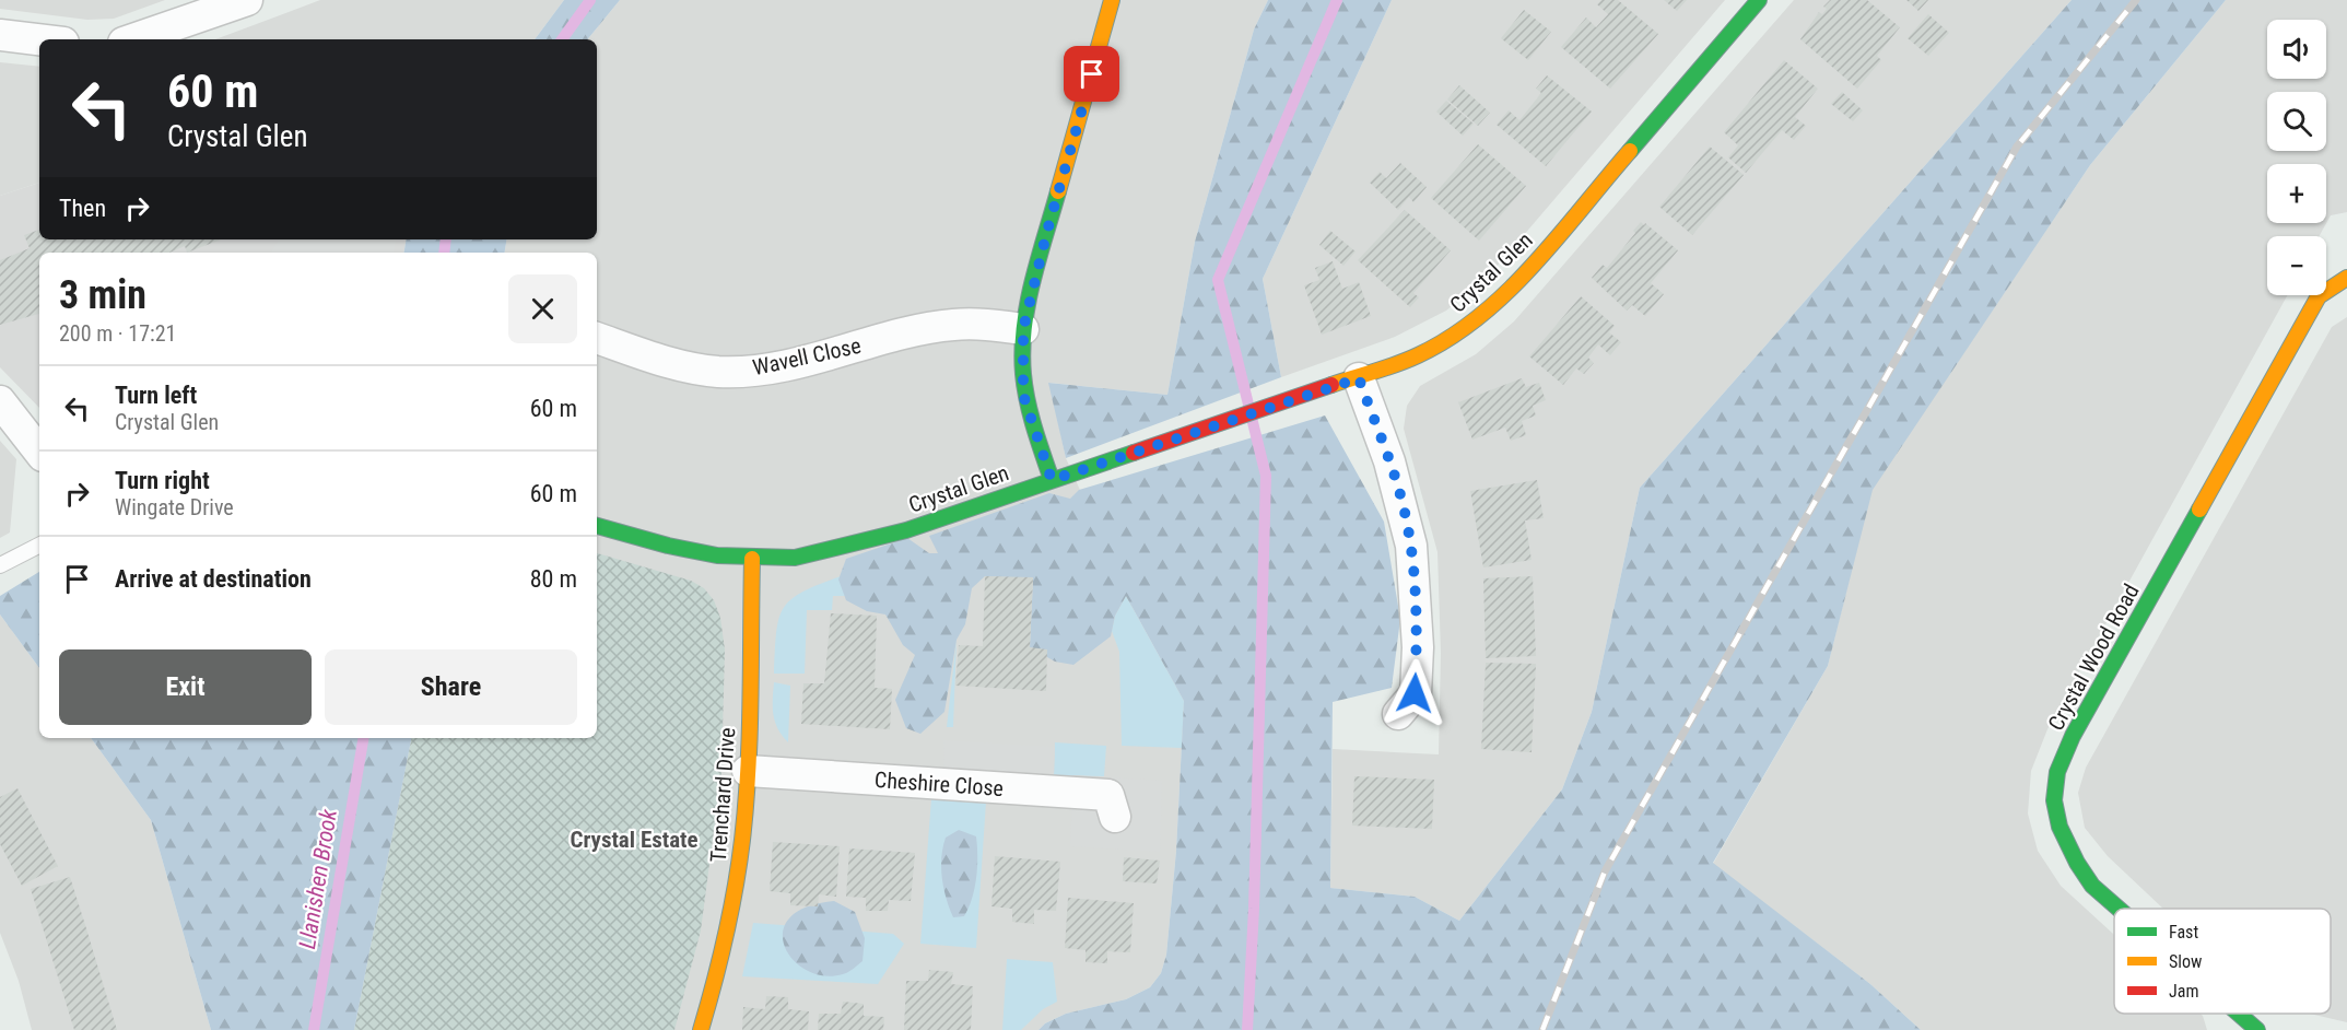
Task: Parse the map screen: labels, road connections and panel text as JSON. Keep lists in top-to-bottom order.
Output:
{
  "streets": {
    "street": [
      "Crystal Glen",
      "Wavell Close",
      "Crystal Wood Road",
      "Cheshire Close",
      "Trenchard Drive"
    ]
  },
  "crossings": [
    ["Crystal Glen", "Trenchard Drive"],
    ["Cheshire Close", "Trenchard Drive"]
  ],
  "districts": ["Crystal Estate"],
  "water": ["Llanishen Brook"],
  "legend": ["Fast", "Slow", "Jam"],
  "page": {
    "map_buttons": ["+", "−"],
    "turn": ["60 m", "Crystal Glen"],
    "then": "Then",
    "heading": ["3 min", "200 m · 17:21"],
    "list": [
      {
        "name": "Turn left",
        "note": "Crystal Glen",
        "value": "60 m"
      },
      {
        "name": "Turn right",
        "note": "Wingate Drive",
        "value": "60 m"
      },
      {
        "name": "Arrive at destination",
        "value": "80 m"
      }
    ],
    "buttons": ["Exit", "Share"]
  }
}
